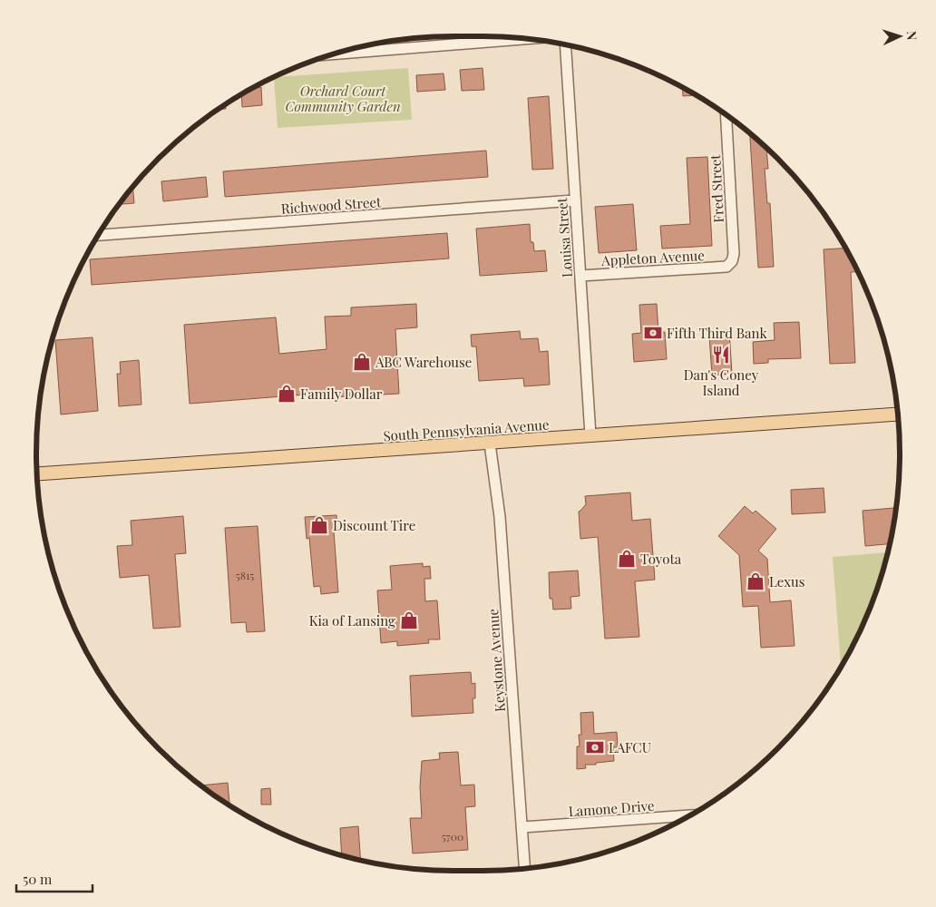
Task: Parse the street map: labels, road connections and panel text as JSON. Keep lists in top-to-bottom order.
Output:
{
  "streets": {
    "main road": ["South Pennsylvania Avenue"],
    "street": [
      "Fred Street",
      "Richwood Street",
      "Louisa Street",
      "Appleton Avenue",
      "Keystone Avenue",
      "Lamone Drive"
    ]
  },
  "crossings": [
    ["Fred Street", "Appleton Avenue"],
    ["Richwood Street", "Louisa Street"],
    ["Louisa Street", "Appleton Avenue"],
    ["Louisa Street", "South Pennsylvania Avenue"],
    ["South Pennsylvania Avenue", "Keystone Avenue"],
    ["Keystone Avenue", "Lamone Drive"]
  ],
  "parks": ["Orchard Court Community Garden"],
  "places": {
    "bank": ["Fifth Third Bank", "LAFCU"],
    "restaurant": ["Dan's Coney Island"],
    "shop": [
      "ABC Warehouse",
      "Family Dollar",
      "Discount Tire",
      "Toyota",
      "Lexus",
      "Kia of Lansing"
    ]
  },
  "house_numbers": ["5815", "5700"],
  "scale_bar": "50 m",
  "north": "right"
}
